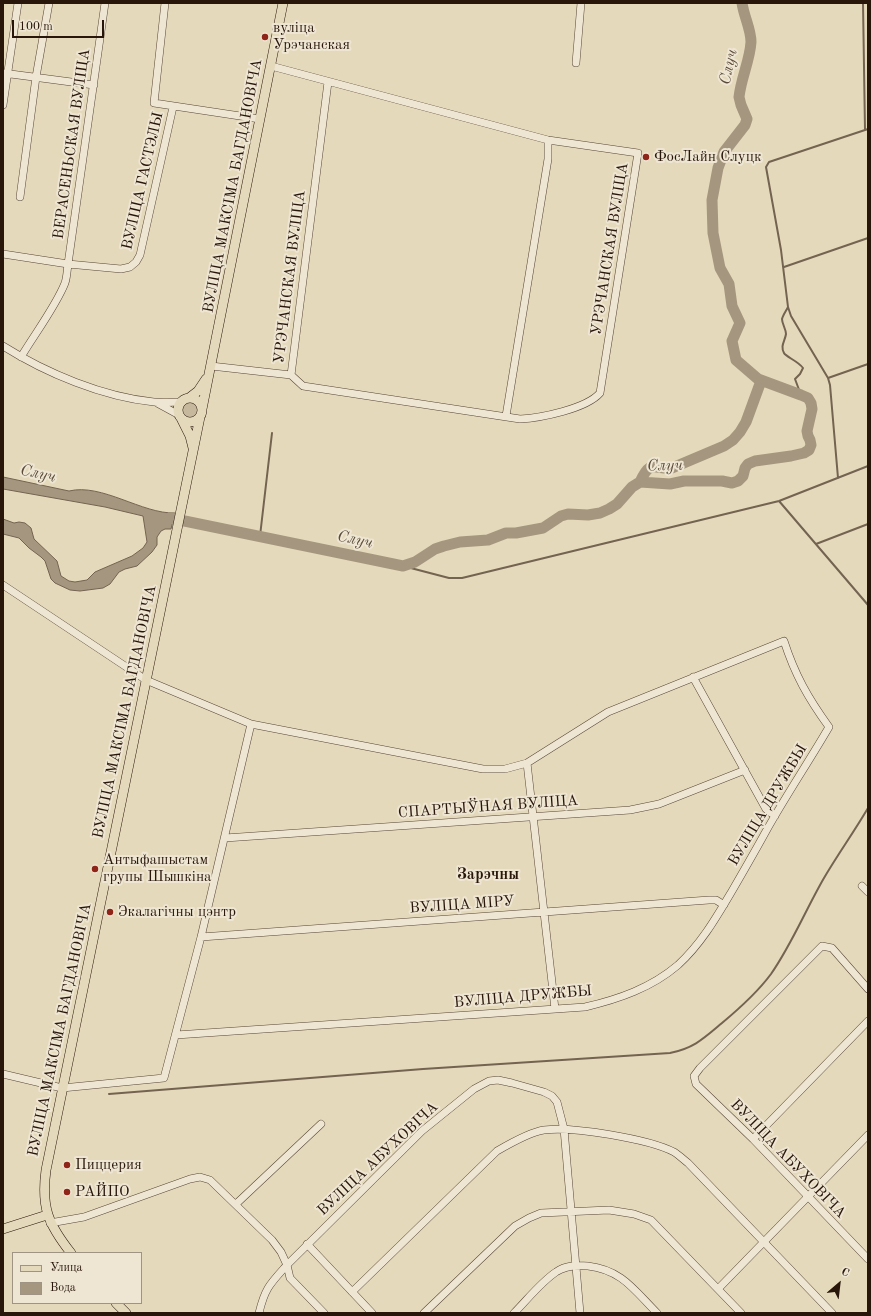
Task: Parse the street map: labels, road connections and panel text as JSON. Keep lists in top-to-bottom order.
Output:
{
  "streets": {
    "main road": ["ВУЛІЦА МАКСІМА БАГДАНОВІЧА"],
    "street": [
      "ВЕРАСЕНЬСКАЯ ВУЛІЦА",
      "ВУЛІЦА ГАСТЭЛЫ",
      "УРЭЧАНСКАЯ ВУЛІЦА",
      "ВУЛІЦА ДРУЖБЫ",
      "СПАРТЫЎНАЯ ВУЛІЦА",
      "ВУЛІЦА МІРУ",
      "ВУЛІЦА АБУХОВІЧА"
    ]
  },
  "crossings": [
    ["ВЕРАСЕНЬСКАЯ ВУЛІЦА", "ВУЛІЦА ГАСТЭЛЫ"],
    ["ВУЛІЦА ДРУЖБЫ", "ВУЛІЦА МІРУ"]
  ],
  "districts": ["Зарэчны"],
  "water": ["Случ"],
  "places": [
    "вуліца Урэчанская",
    "ФосЛайн Слуцк",
    "Антыфашыстам групы Шышкіна",
    "Экалагічны цэнтр",
    "Пиццерия",
    "РАЙПО"
  ],
  "legend": ["Улица", "Вода"],
  "scale_bar": "100 m",
  "north": "top right"
}
